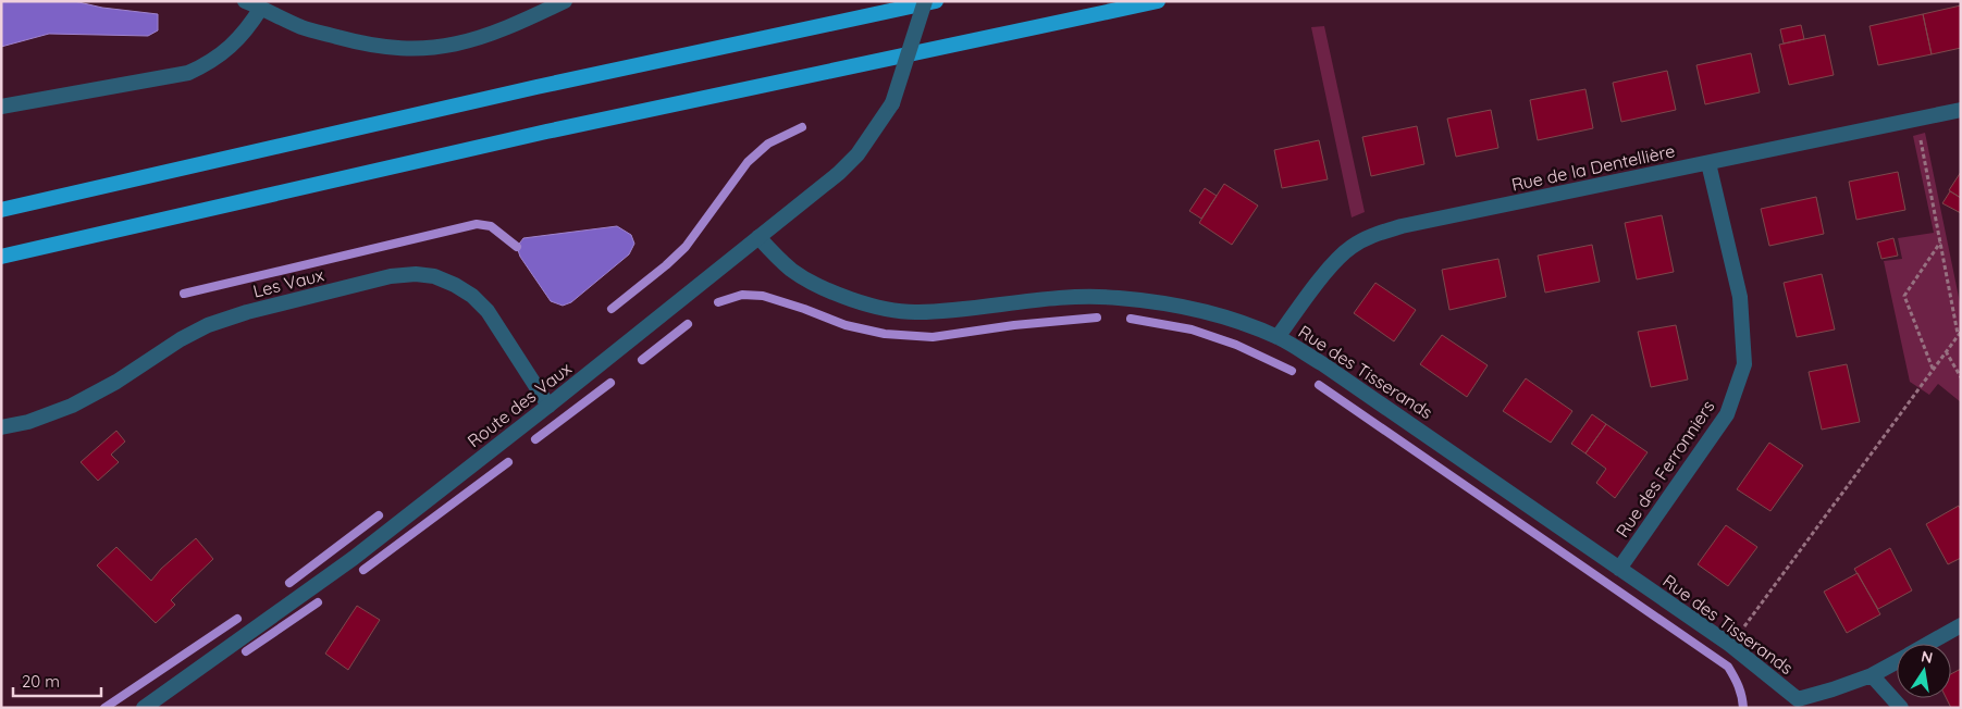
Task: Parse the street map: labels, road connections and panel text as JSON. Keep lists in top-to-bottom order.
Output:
{
  "streets": {
    "street": [
      "Rue de la Dentellière",
      "Les Vaux",
      "Rue des Tisserands",
      "Route des Vaux",
      "Rue des Ferronniers"
    ]
  },
  "crossings": [
    ["Rue de la Dentellière", "Rue des Tisserands"],
    ["Rue de la Dentellière", "Rue des Ferronniers"],
    ["Les Vaux", "Route des Vaux"],
    ["Rue des Tisserands", "Route des Vaux"],
    ["Rue des Tisserands", "Rue des Ferronniers"]
  ],
  "scale_bar": "20 m",
  "north": "top"
}
